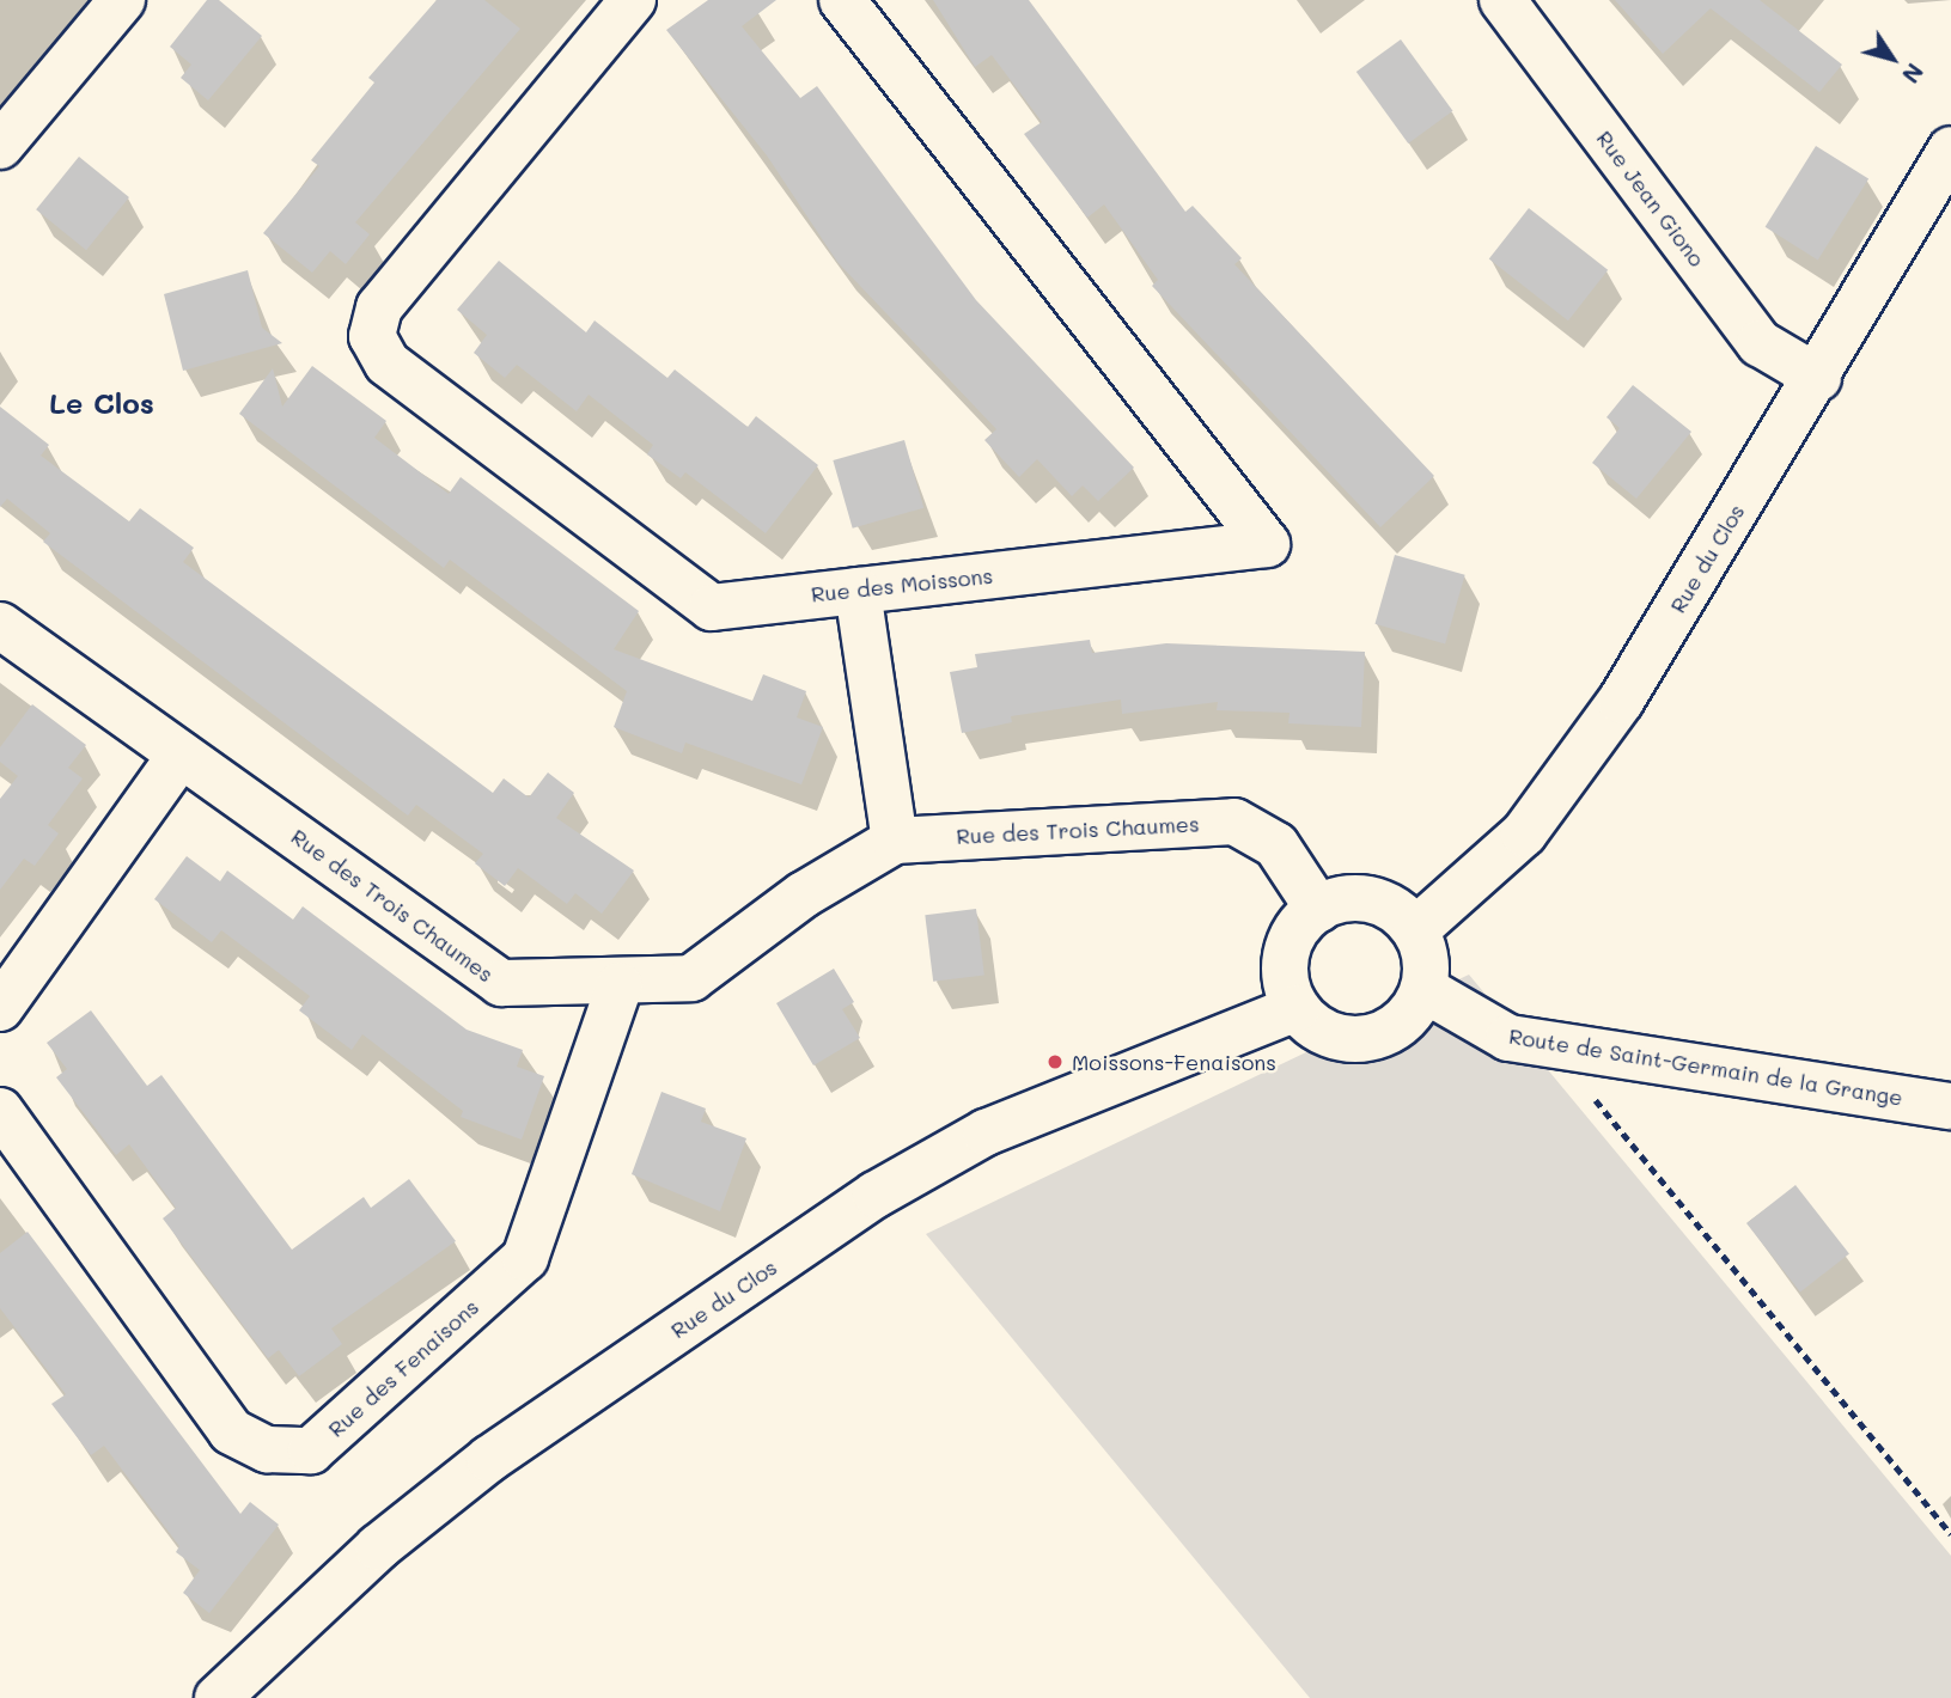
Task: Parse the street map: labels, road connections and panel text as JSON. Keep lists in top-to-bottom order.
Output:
{
  "streets": {
    "street": [
      "Rue Jean Giono",
      "Rue du Clos",
      "Rue des Moissons",
      "Rue des Trois Chaumes",
      "Route de Saint-Germain de la Grange",
      "Rue des Fenaisons"
    ]
  },
  "crossings": [
    ["Rue Jean Giono", "Rue du Clos"],
    ["Rue du Clos", "Rue des Trois Chaumes"],
    ["Rue du Clos", "Route de Saint-Germain de la Grange"],
    ["Rue des Trois Chaumes", "Route de Saint-Germain de la Grange"],
    ["Rue des Trois Chaumes", "Rue des Fenaisons"]
  ],
  "districts": ["Le Clos"],
  "places": ["Moissons-Fenaisons"],
  "north": "bottom right"
}
